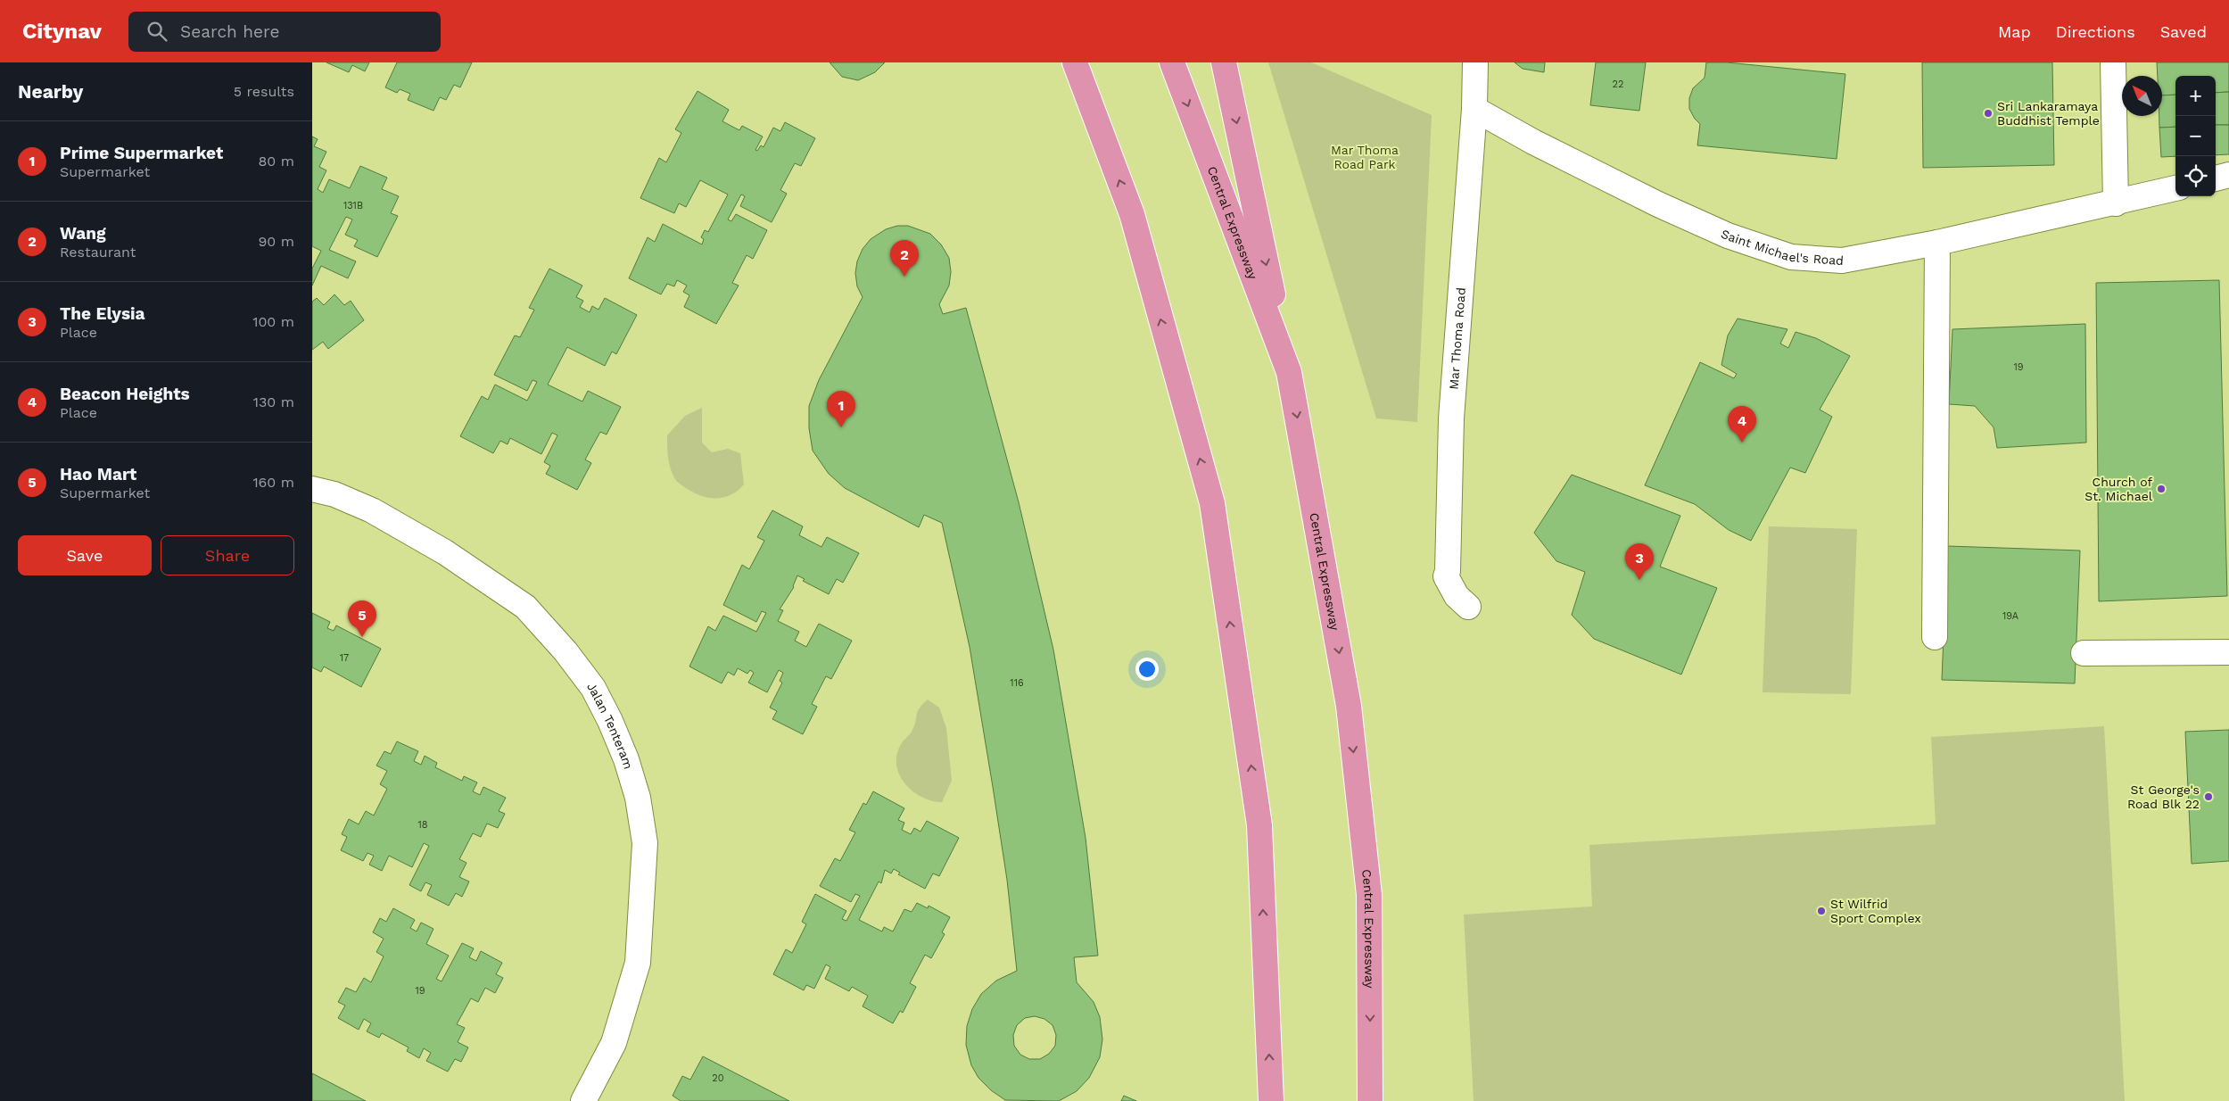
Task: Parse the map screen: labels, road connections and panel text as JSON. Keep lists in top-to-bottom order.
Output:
{
  "streets": {
    "highway": ["Central Expressway"],
    "street": ["Saint Michael's Road", "Mar Thoma Road", "Jalan Tenteram"]
  },
  "crossings": [
    ["Saint Michael's Road", "Mar Thoma Road"]
  ],
  "parks": ["Mar Thoma Road Park"],
  "places": [
    "Sri Lankaramaya Buddhist Temple",
    "Church of St. Michael",
    "St George's Road Blk 22",
    "St Wilfrid Sport Complex"
  ],
  "house_numbers": [
    "22",
    "131B",
    "19",
    "19A",
    "17",
    "116",
    "18",
    "19",
    "20"
  ],
  "north": "top left",
  "page": {
    "header": "Citynav",
    "search": "Search here",
    "nav": ["Map", "Directions", "Saved"],
    "heading": ["Nearby", "5 results"],
    "map_buttons": ["+", "−"],
    "list": [
      {
        "mark": "1",
        "name": "Prime Supermarket",
        "note": "Supermarket",
        "value": "80 m"
      },
      {
        "mark": "2",
        "name": "Wang",
        "note": "Restaurant",
        "value": "90 m"
      },
      {
        "mark": "3",
        "name": "The Elysia",
        "note": "Place",
        "value": "100 m"
      },
      {
        "mark": "4",
        "name": "Beacon Heights",
        "note": "Place",
        "value": "130 m"
      },
      {
        "mark": "5",
        "name": "Hao Mart",
        "note": "Supermarket",
        "value": "160 m"
      }
    ],
    "pins": [
      "2",
      "1",
      "4",
      "3",
      "5"
    ],
    "buttons": ["Save", "Share"]
  }
}
